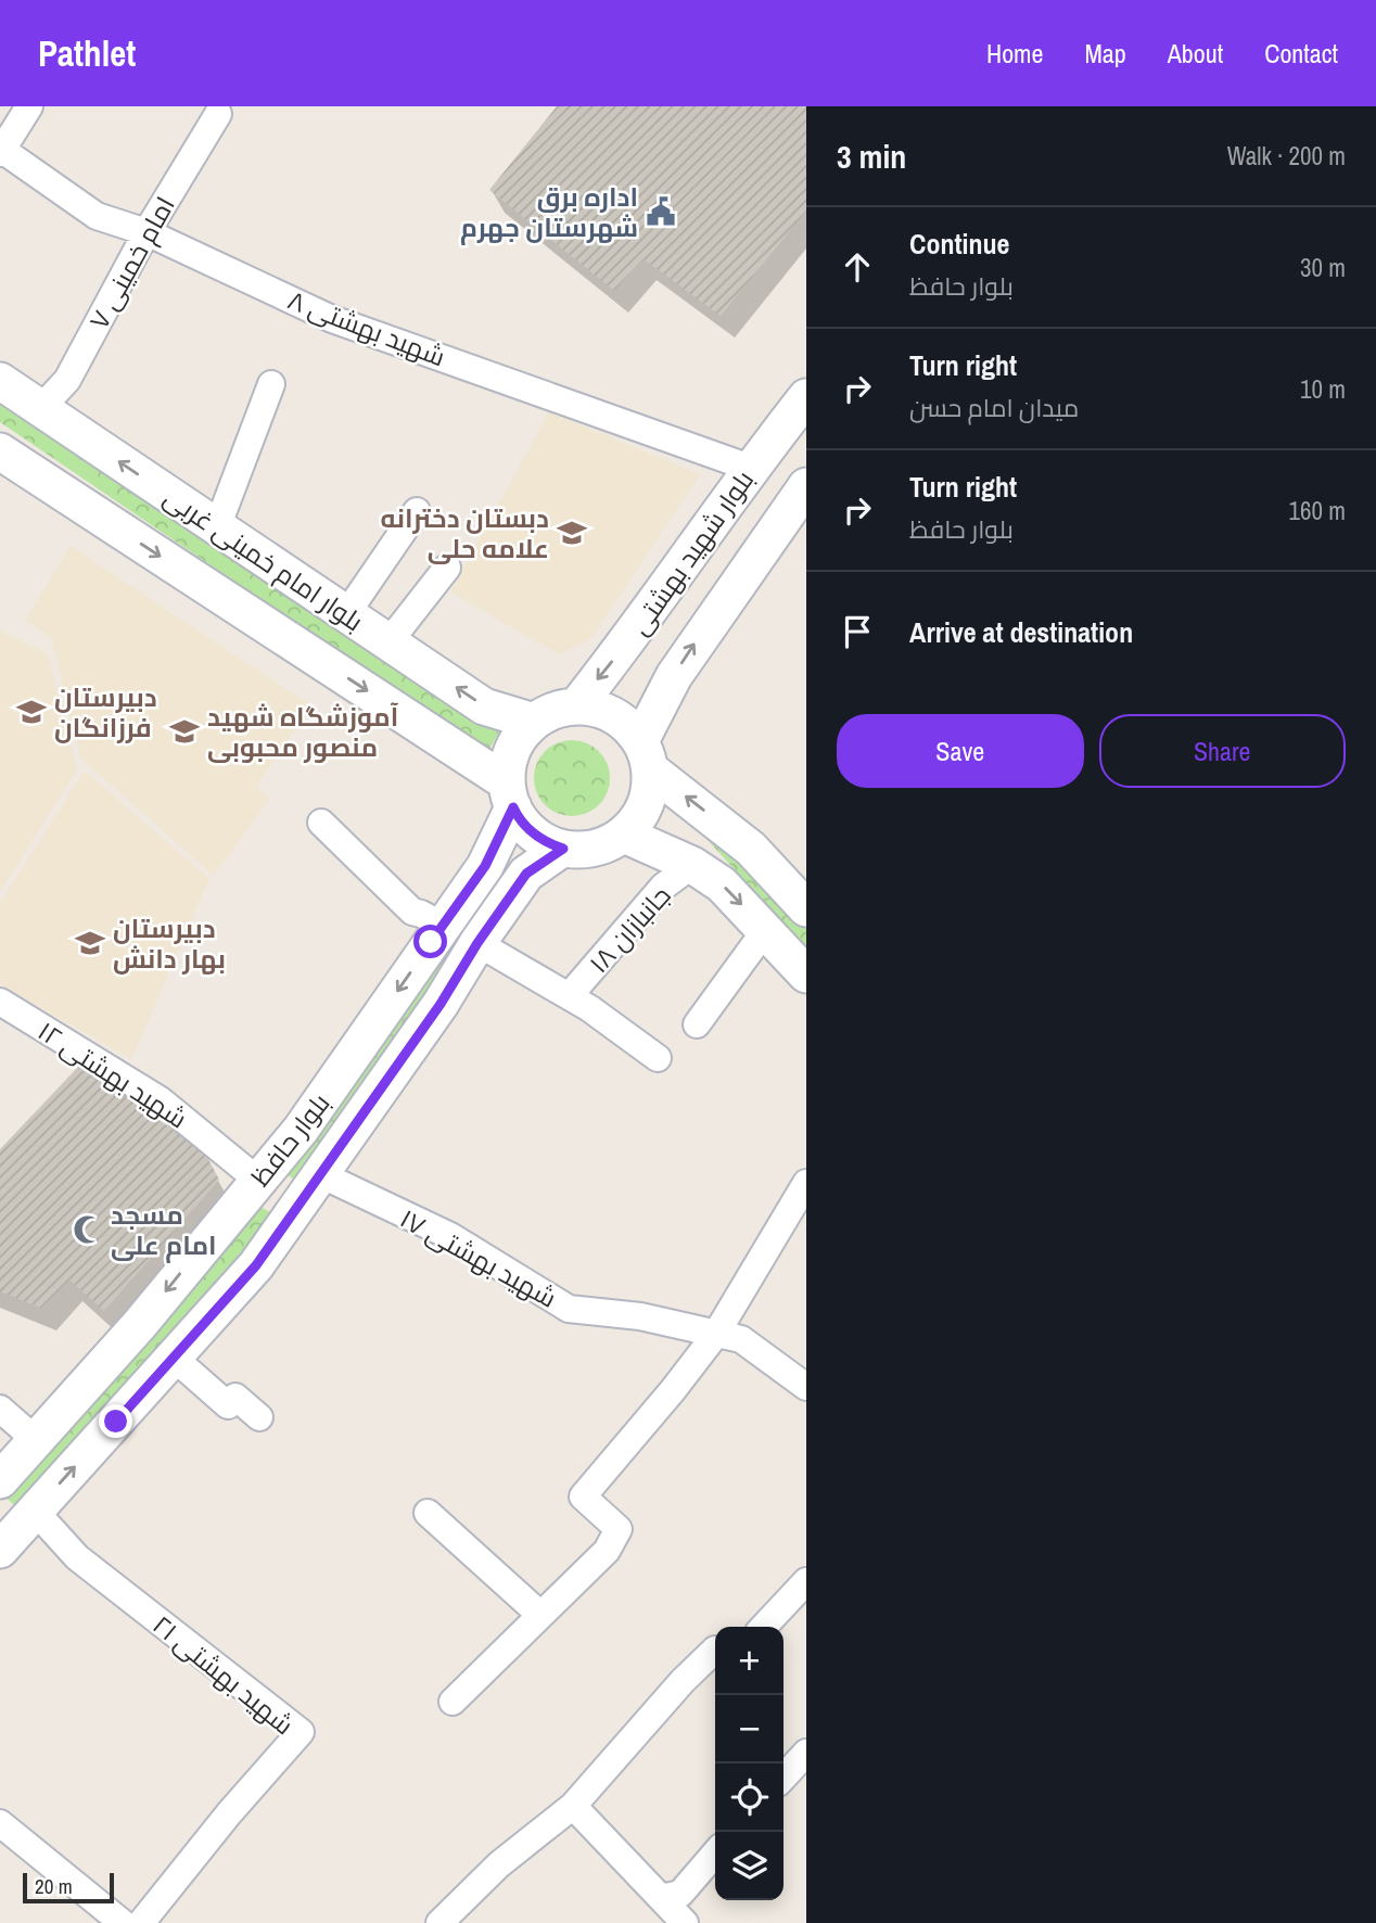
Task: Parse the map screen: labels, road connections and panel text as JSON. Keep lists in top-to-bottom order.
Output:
{
  "streets": {
    "main road": ["بلوار شهید بهشتی", "بلوار امام خمینی غربی", "بلوار حافظ"],
    "street": [
      "امام خمینی ۷",
      "شهید بهشتی ۸",
      "جانبازان ۱۸",
      "شهید بهشتی ۱۲",
      "شهید بهشتی ۱۷",
      "شهید بهشتی ۲۱"
    ]
  },
  "crossings": [
    ["امام خمینی ۷", "شهید بهشتی ۸"],
    ["امام خمینی ۷", "بلوار امام خمینی غربی"],
    ["شهید بهشتی ۸", "بلوار شهید بهشتی"],
    ["بلوار شهید بهشتی", "بلوار امام خمینی غربی"],
    ["بلوار شهید بهشتی", "بلوار حافظ"],
    ["بلوار امام خمینی غربی", "بلوار حافظ"],
    ["شهید بهشتی ۱۲", "بلوار حافظ"],
    ["بلوار حافظ", "شهید بهشتی ۱۷"],
    ["بلوار حافظ", "شهید بهشتی ۲۱"]
  ],
  "places": {
    "public building": ["اداره برق شهرستان جهرم"],
    "school or university": [
      "دبستان دخترانه علامه حلی",
      "دبیرستان فرزانگان",
      "آموزشگاه شهید منصور محبوبی",
      "دبیرستان بهار دانش"
    ],
    "mosque": ["مسجد امام علی"]
  },
  "scale_bar": "20 m",
  "page": {
    "header": "Pathlet",
    "nav": [
      "Home",
      "Map",
      "About",
      "Contact"
    ],
    "heading": ["3 min", "Walk · 200 m"],
    "list": [
      ["Continue", "بلوار حافظ", "30 m"],
      ["Turn right", "میدان امام حسن", "10 m"],
      ["Turn right", "بلوار حافظ", "160 m"],
      "Arrive at destination"
    ],
    "buttons": ["Save", "Share"],
    "map_buttons": ["+", "−"],
    "scale": "20 m"
  }
}
